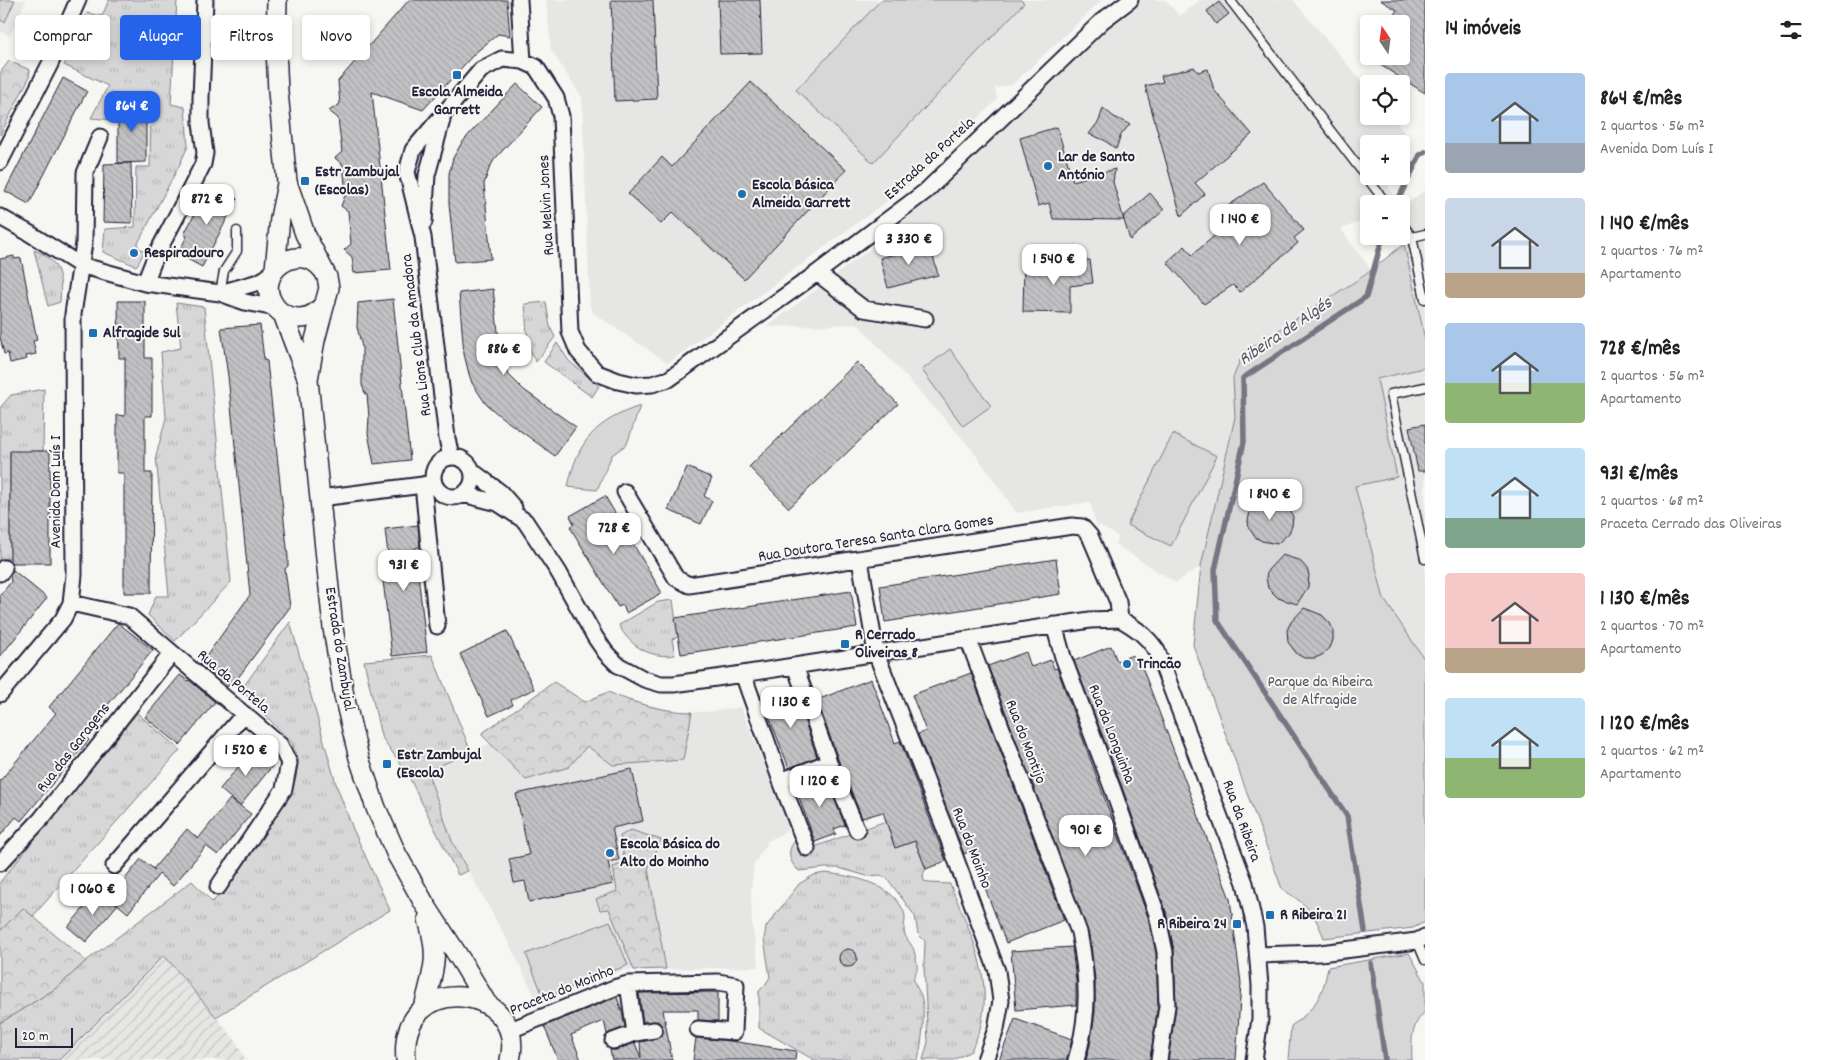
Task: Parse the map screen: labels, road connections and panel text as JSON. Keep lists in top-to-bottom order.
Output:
{
  "streets": {
    "street": [
      "Estrada da Portela",
      "Rua Melvin Jones",
      "Rua Lions Club da Amadora",
      "Avenida Dom Luís I",
      "Rua Doutora Teresa Santa Clara Gomes",
      "Estrada do Zambujal",
      "Rua da Portela",
      "Rua da Longuinha",
      "Rua do Montijo",
      "Rua das Garagens",
      "Rua da Ribeira",
      "Rua do Moinho",
      "Praceta do Moinho"
    ]
  },
  "crossings": [
    ["Estrada da Portela", "Rua Melvin Jones"],
    ["Rua Melvin Jones", "Rua Lions Club da Amadora"],
    ["Avenida Dom Luís I", "Rua da Portela"],
    ["Rua Doutora Teresa Santa Clara Gomes", "Rua da Ribeira"],
    ["Rua Doutora Teresa Santa Clara Gomes", "Rua do Moinho"],
    ["Estrada do Zambujal", "Praceta do Moinho"],
    ["Rua da Portela", "Rua das Garagens"]
  ],
  "water": ["Ribeira de Algés"],
  "parks": ["Parque da Ribeira de Alfragide"],
  "places": {
    "transit": [
      "Escola Almeida Garrett",
      "Estr Zambujal (Escolas)",
      "Alfragide Sul",
      "R Cerrado Oliveiras 8",
      "Estr Zambujal (Escola)",
      "R Ribeira 21",
      "R Ribeira 24"
    ],
    "other": [
      "Lar de Santo António",
      "Escola Básica Almeida Garrett",
      "Respiradouro",
      "Trincão",
      "Escola Básica do Alto do Moinho"
    ]
  },
  "scale_bar": "20 m",
  "north": "top",
  "page": {
    "heading": "14 imóveis",
    "map_buttons": ["+", "−"],
    "chip": [
      "Comprar",
      "Alugar",
      "Filtros",
      "Novo"
    ],
    "list": [
      {
        "name": "864 €/mês",
        "note": "2 quartos · 56 m² · Avenida Dom Luís I"
      },
      {
        "name": "1 140 €/mês",
        "note": "2 quartos · 76 m² · Apartamento"
      },
      {
        "name": "728 €/mês",
        "note": "2 quartos · 56 m² · Apartamento"
      },
      {
        "name": "931 €/mês",
        "note": "2 quartos · 68 m² · Praceta Cerrado das Oliveiras"
      },
      {
        "name": "1 130 €/mês",
        "note": "2 quartos · 70 m² · Apartamento"
      },
      {
        "name": "1 120 €/mês",
        "note": "2 quartos · 62 m² · Apartamento"
      }
    ],
    "price": [
      "864 €",
      "872 €",
      "1 140 €",
      "3 330 €",
      "1 540 €",
      "886 €",
      "1 840 €",
      "728 €",
      "931 €",
      "1 130 €",
      "1 520 €",
      "1 120 €",
      "901 €",
      "1 060 €"
    ],
    "scale": "20 m"
  }
}
